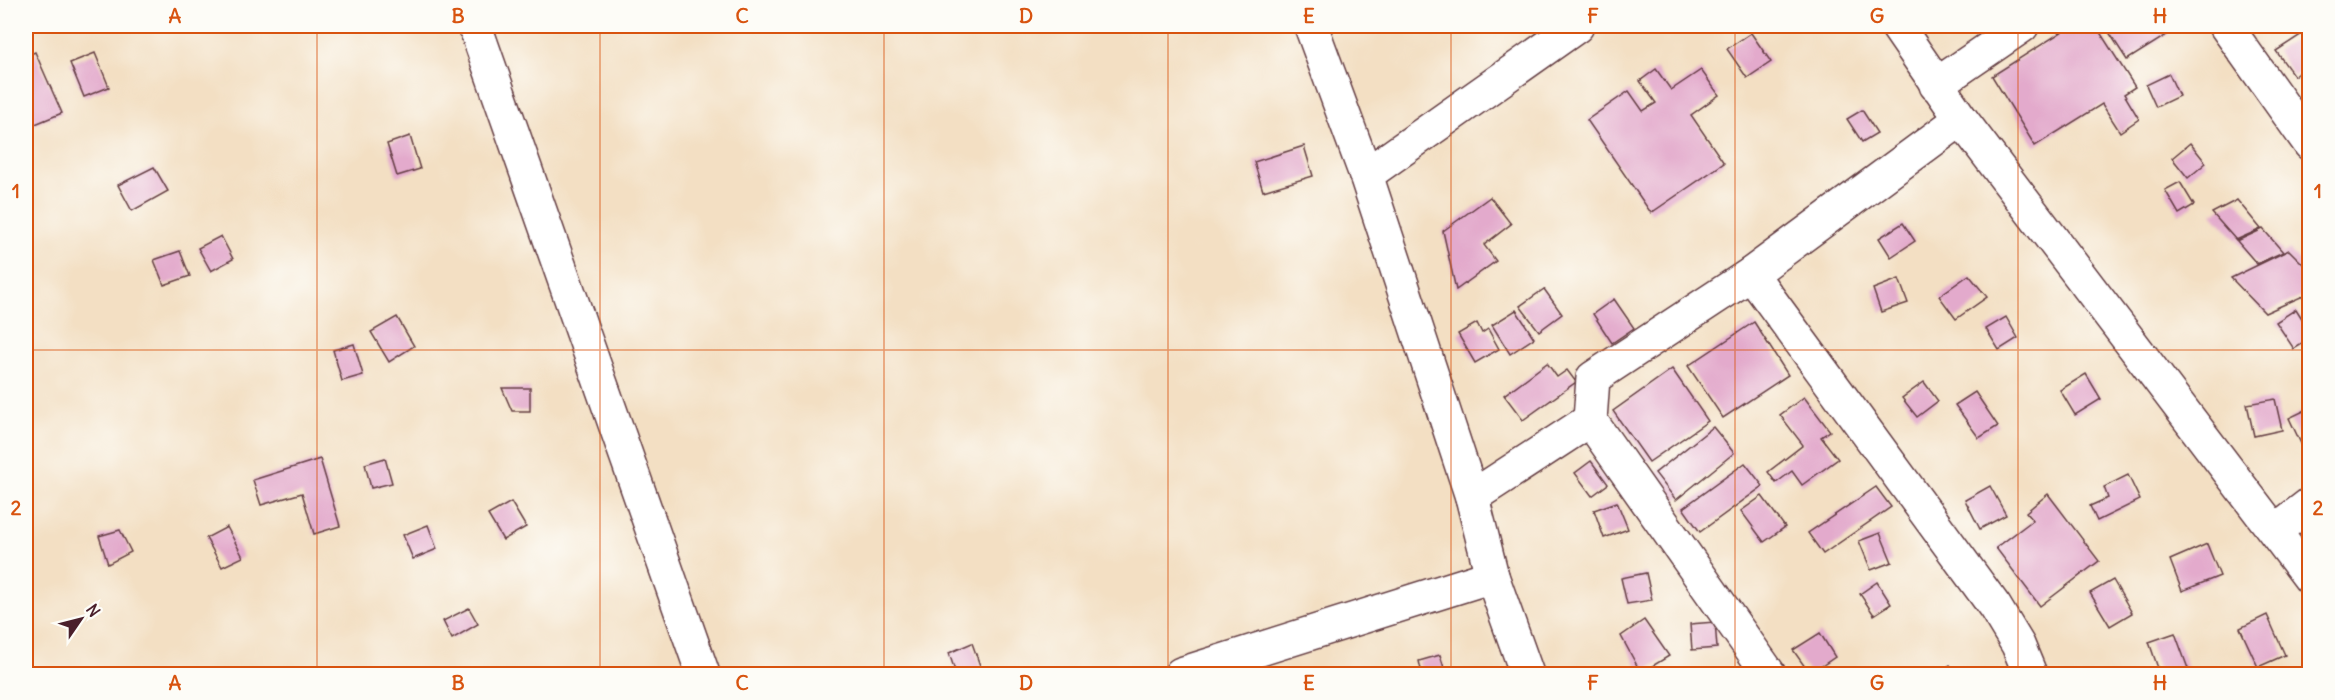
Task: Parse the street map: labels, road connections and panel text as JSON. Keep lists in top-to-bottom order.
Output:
{
  "north": "top right",
  "grid": {
    "columns": [
      "A",
      "B",
      "C",
      "D",
      "E",
      "F",
      "G",
      "H"
    ],
    "rows": ["1", "2"]
  }
}
